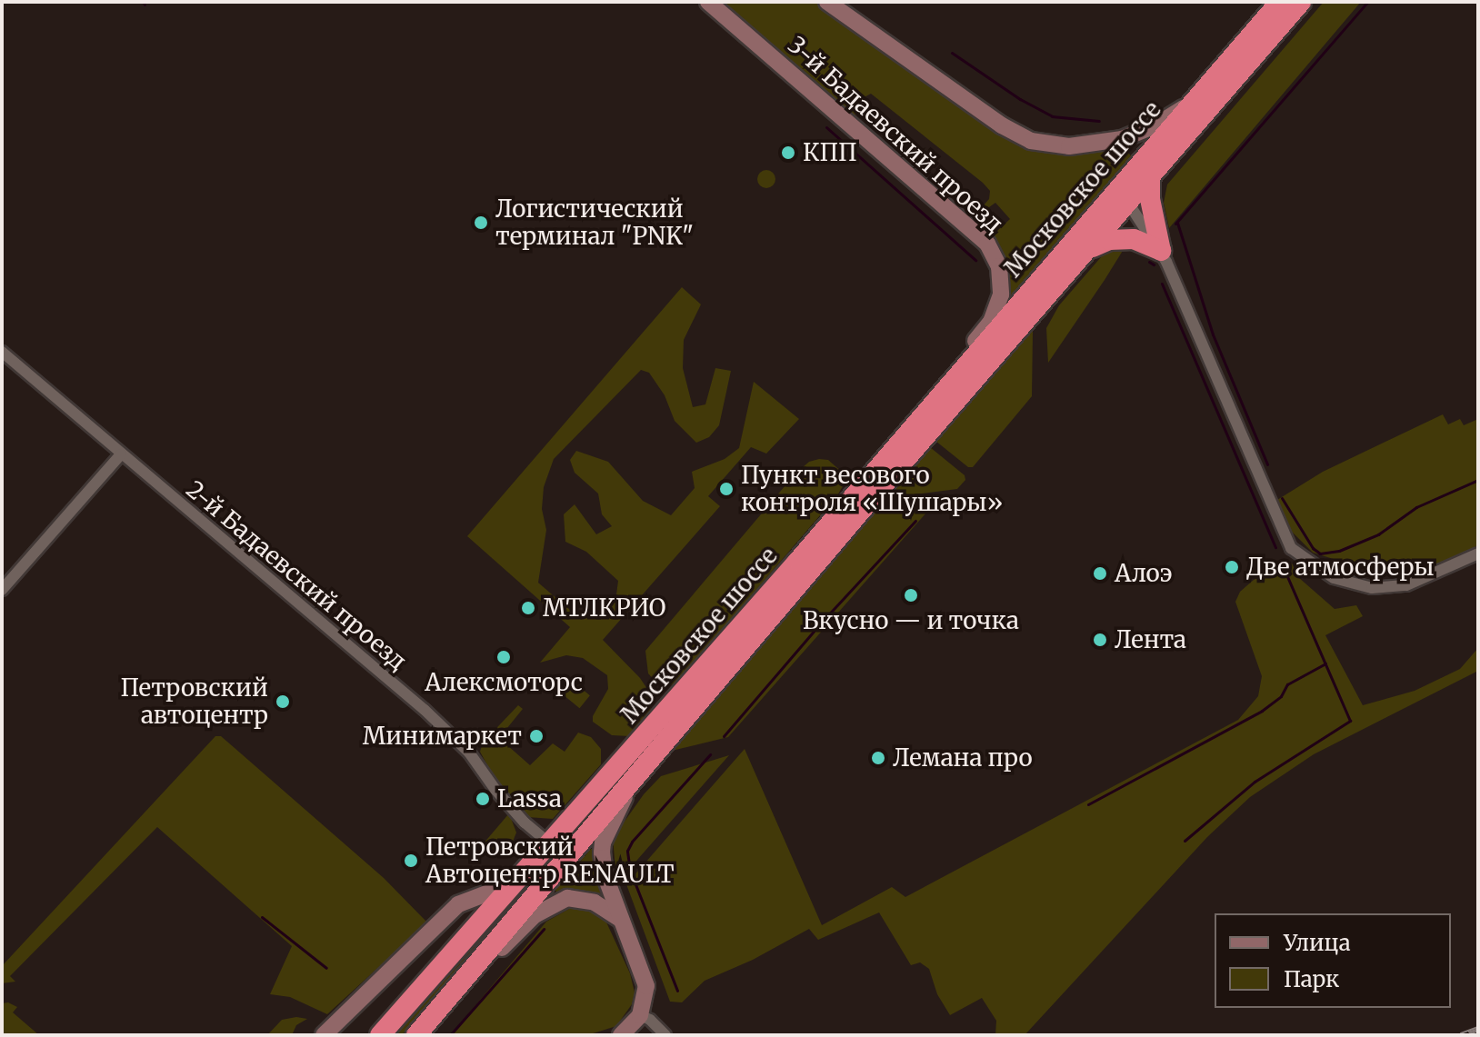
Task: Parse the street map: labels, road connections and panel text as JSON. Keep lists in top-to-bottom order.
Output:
{
  "streets": {
    "highway": ["Московское шоссе"],
    "street": ["3-й Бадаевский проезд", "2-й Бадаевский проезд"]
  },
  "crossings": [
    ["3-й Бадаевский проезд", "Московское шоссе"],
    ["Московское шоссе", "2-й Бадаевский проезд"]
  ],
  "places": [
    "КПП",
    "Логистический терминал \"PNK\"",
    "Пункт весового контроля «Шушары»",
    "Две атмосферы",
    "Алоэ",
    "Вкусно — и точка",
    "МТЛКРИО",
    "Лента",
    "Алексмоторс",
    "Петровский автоцентр",
    "Минимаркет",
    "Лемана про",
    "Lassa",
    "Петровский Автоцентр RENAULT"
  ],
  "legend": ["Улица", "Парк"]
}
